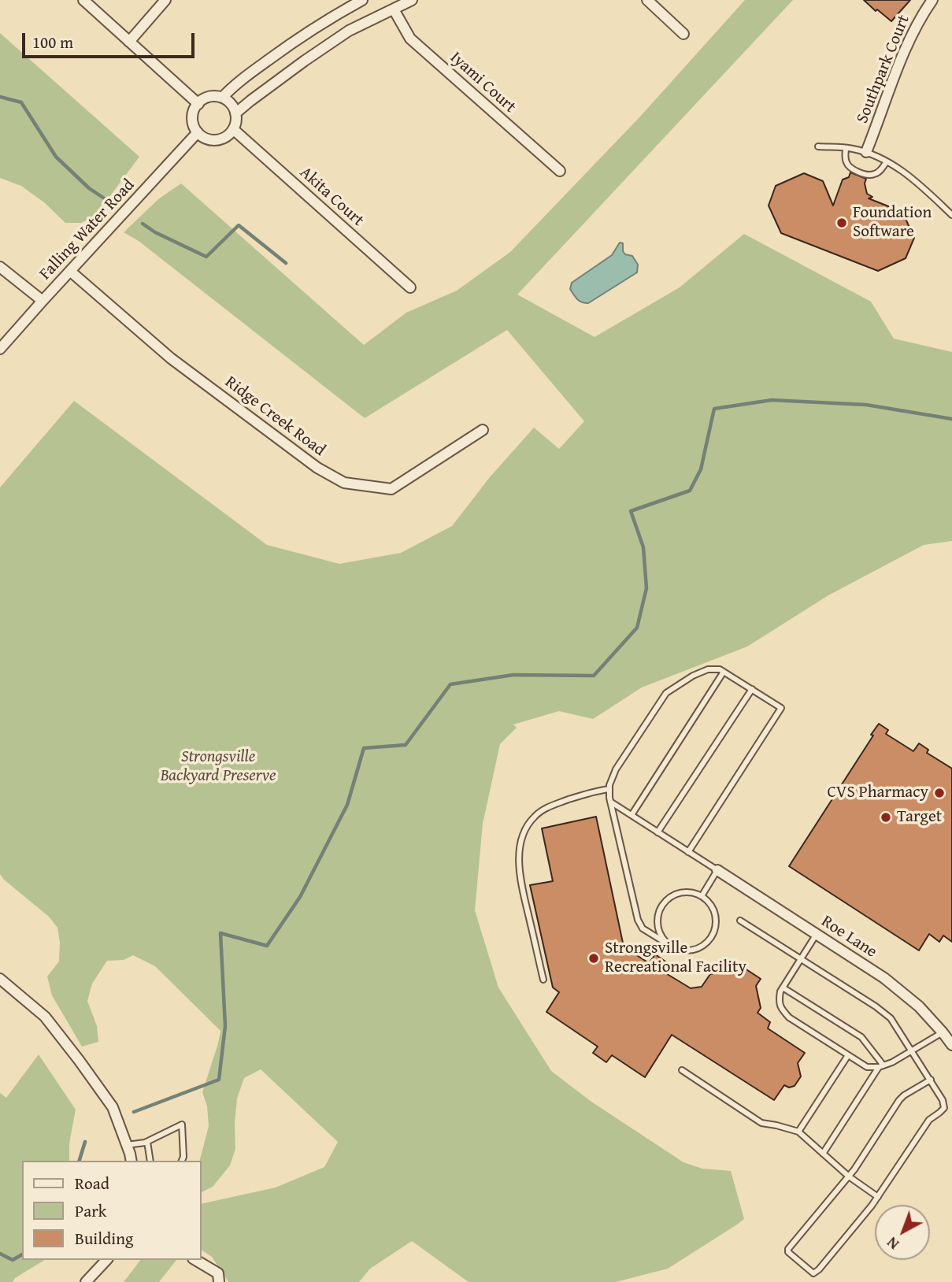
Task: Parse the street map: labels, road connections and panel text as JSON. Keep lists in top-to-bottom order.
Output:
{
  "streets": {
    "street": [
      "Southpark Court",
      "Iyami Court",
      "Akita Court",
      "Falling Water Road",
      "Ridge Creek Road",
      "Roe Lane"
    ]
  },
  "crossings": [
    ["Akita Court", "Falling Water Road"],
    ["Falling Water Road", "Ridge Creek Road"]
  ],
  "parks": ["Strongsville Backyard Preserve"],
  "places": [
    "Foundation Software",
    "CVS Pharmacy",
    "Target",
    "Strongsville Recreational Facility"
  ],
  "legend": ["Road", "Park", "Building"],
  "scale_bar": "100 m",
  "north": "bottom left"
}
